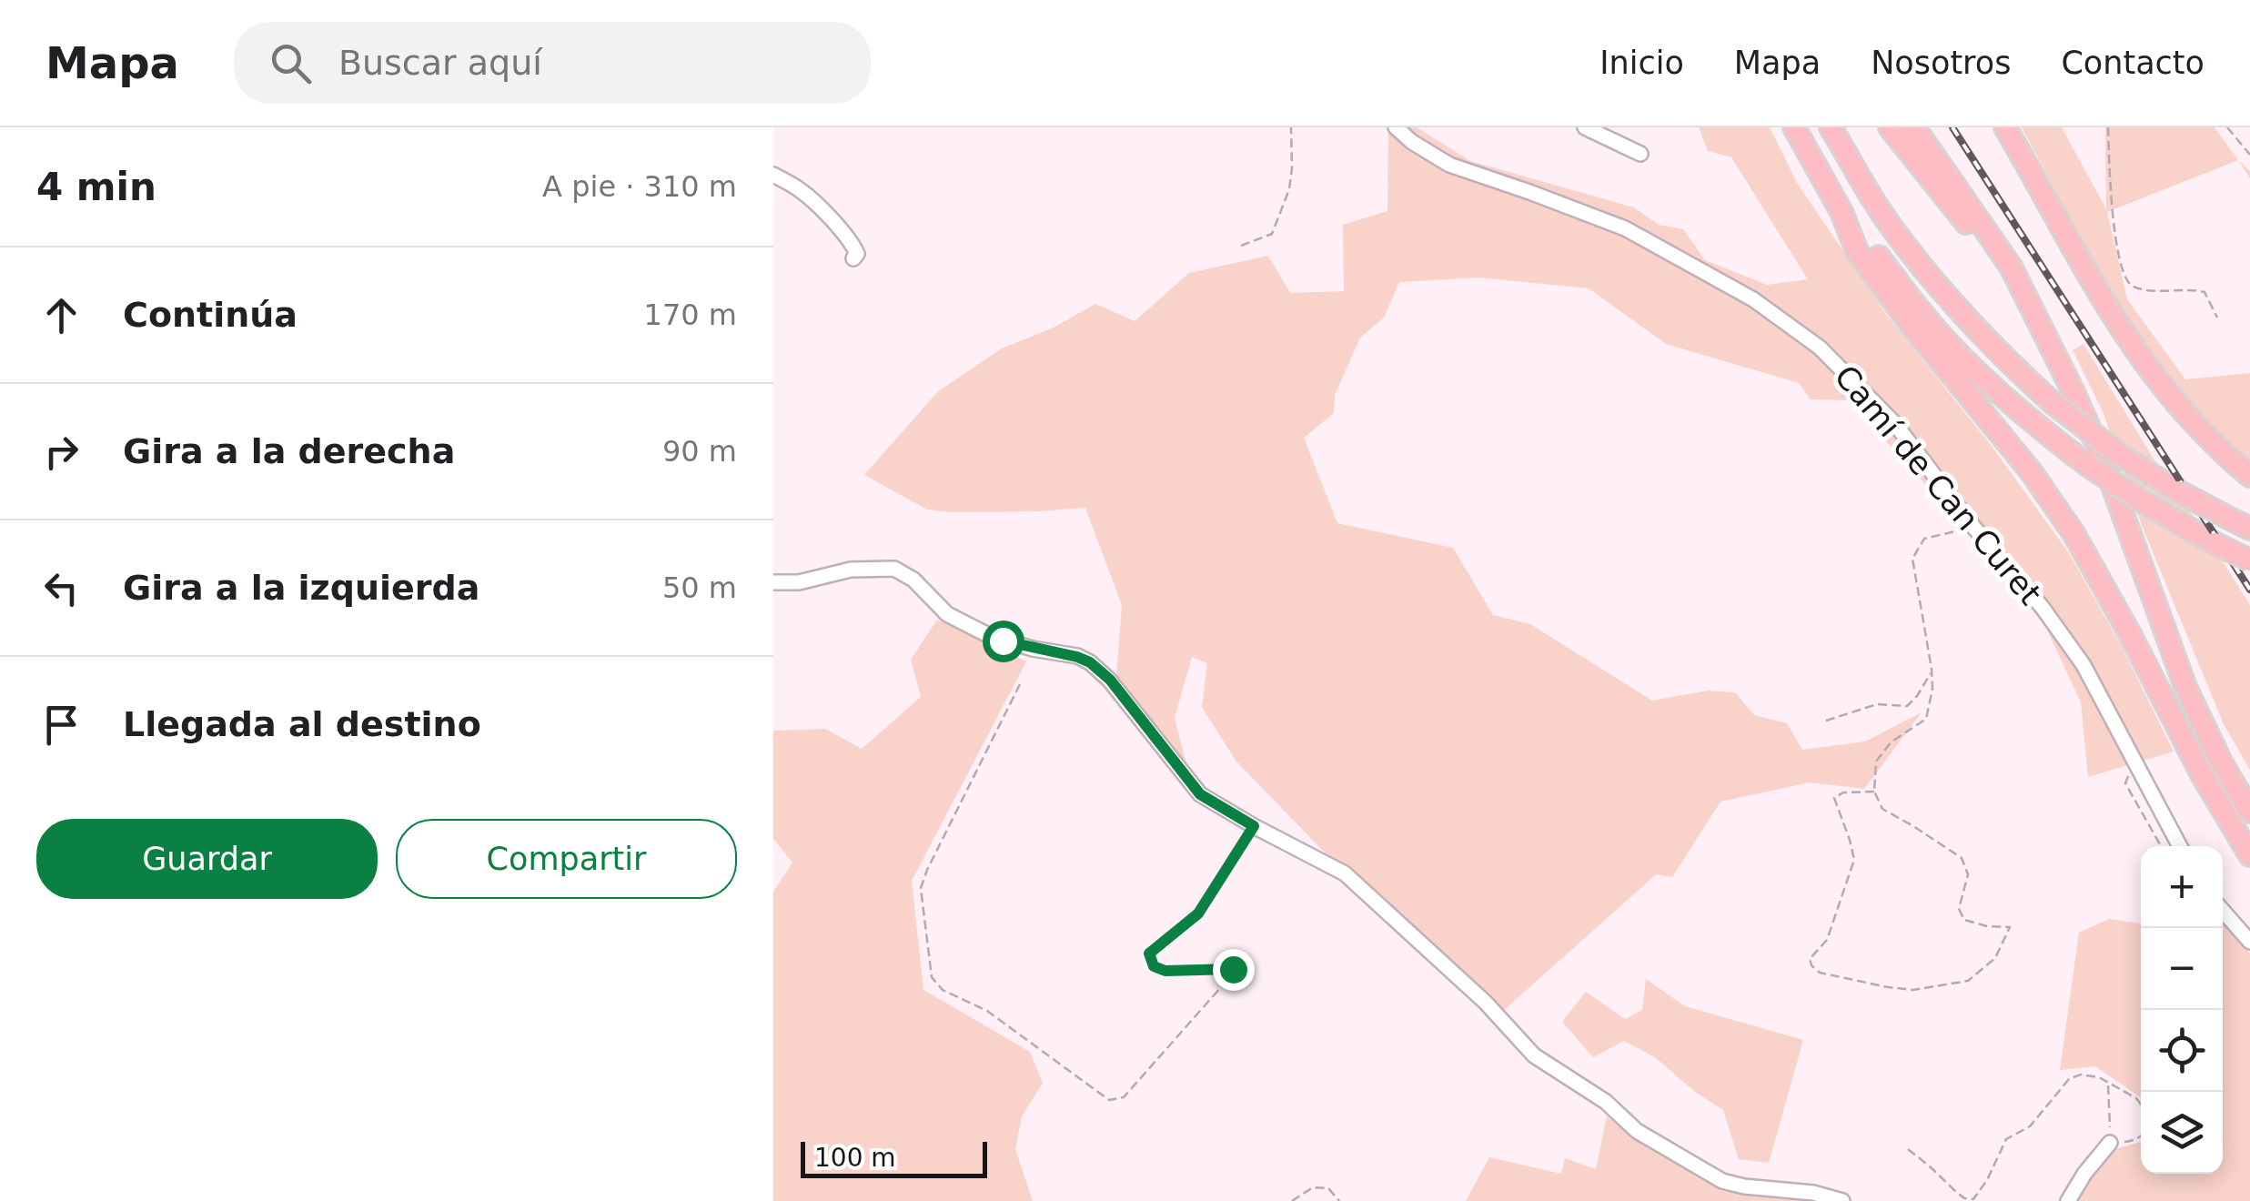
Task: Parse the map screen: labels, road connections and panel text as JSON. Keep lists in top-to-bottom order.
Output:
{
  "streets": {
    "street": ["Camí de Can Curet"]
  },
  "scale_bar": "100 m",
  "page": {
    "header": "Mapa",
    "search": "Buscar aquí",
    "nav": [
      "Inicio",
      "Mapa",
      "Nosotros",
      "Contacto"
    ],
    "heading": ["4 min", "A pie · 310 m"],
    "list": [
      ["Continúa", "170 m"],
      ["Gira a la derecha", "90 m"],
      ["Gira a la izquierda", "50 m"],
      "Llegada al destino"
    ],
    "buttons": ["Guardar", "Compartir"],
    "map_buttons": ["+", "−"],
    "scale": "100 m"
  }
}
